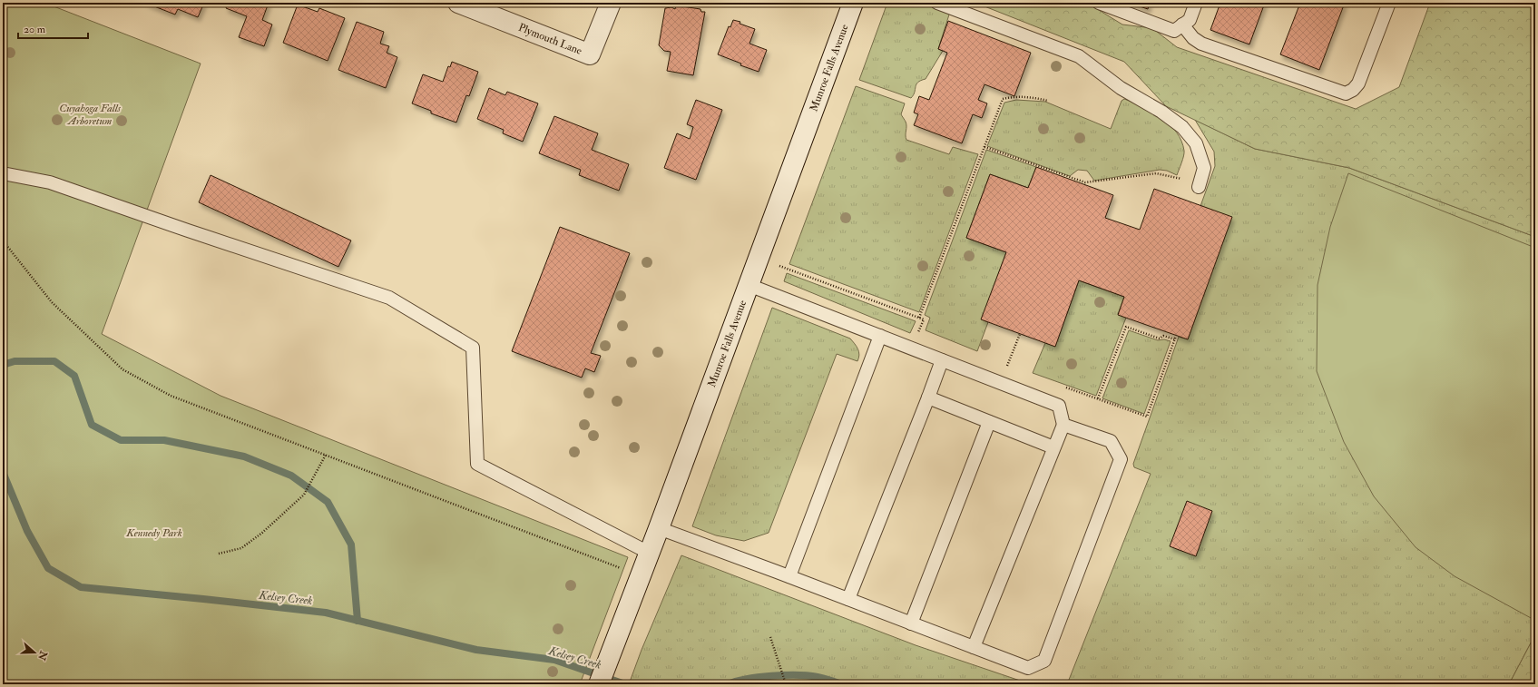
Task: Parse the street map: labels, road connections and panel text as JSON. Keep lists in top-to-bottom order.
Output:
{
  "streets": {
    "street": ["Plymouth Lane", "Munroe Falls Avenue"]
  },
  "water": ["Kelsey Creek"],
  "parks": ["Cuyahoga Falls Arboretum", "Kennedy Park"],
  "scale_bar": "20 m",
  "north": "right"
}
